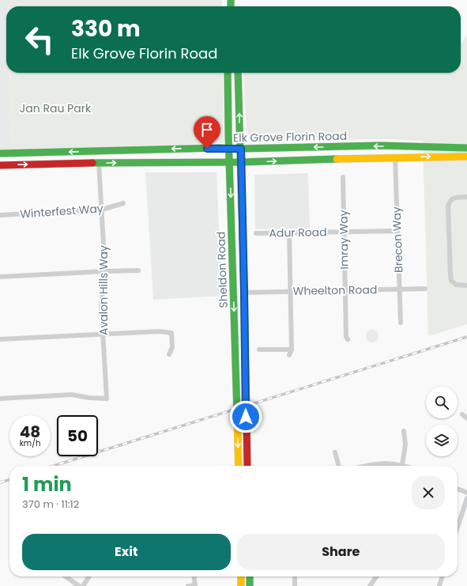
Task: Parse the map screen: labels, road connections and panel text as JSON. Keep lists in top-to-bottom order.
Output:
{
  "streets": {
    "main road": ["Elk Grove Florin Road", "Sheldon Road"],
    "street": [
      "Winterfest Way",
      "Adur Road",
      "Imray Way",
      "Brecon Way",
      "Avalon Hills Way",
      "Wheelton Road"
    ]
  },
  "crossings": [
    ["Elk Grove Florin Road", "Brecon Way"],
    ["Elk Grove Florin Road", "Sheldon Road"],
    ["Elk Grove Florin Road", "Avalon Hills Way"],
    ["Winterfest Way", "Avalon Hills Way"],
    ["Adur Road", "Imray Way"],
    ["Adur Road", "Brecon Way"],
    ["Imray Way", "Wheelton Road"],
    ["Brecon Way", "Wheelton Road"],
    ["Sheldon Road", "Wheelton Road"]
  ],
  "parks": ["Jan Rau Park"],
  "page": {
    "turn": ["330 m", "Elk Grove Florin Road"],
    "speed": "48 km/h",
    "limit": "50",
    "heading": ["1 min", "370 m · 11:12"],
    "buttons": ["Exit", "Share"]
  }
}
